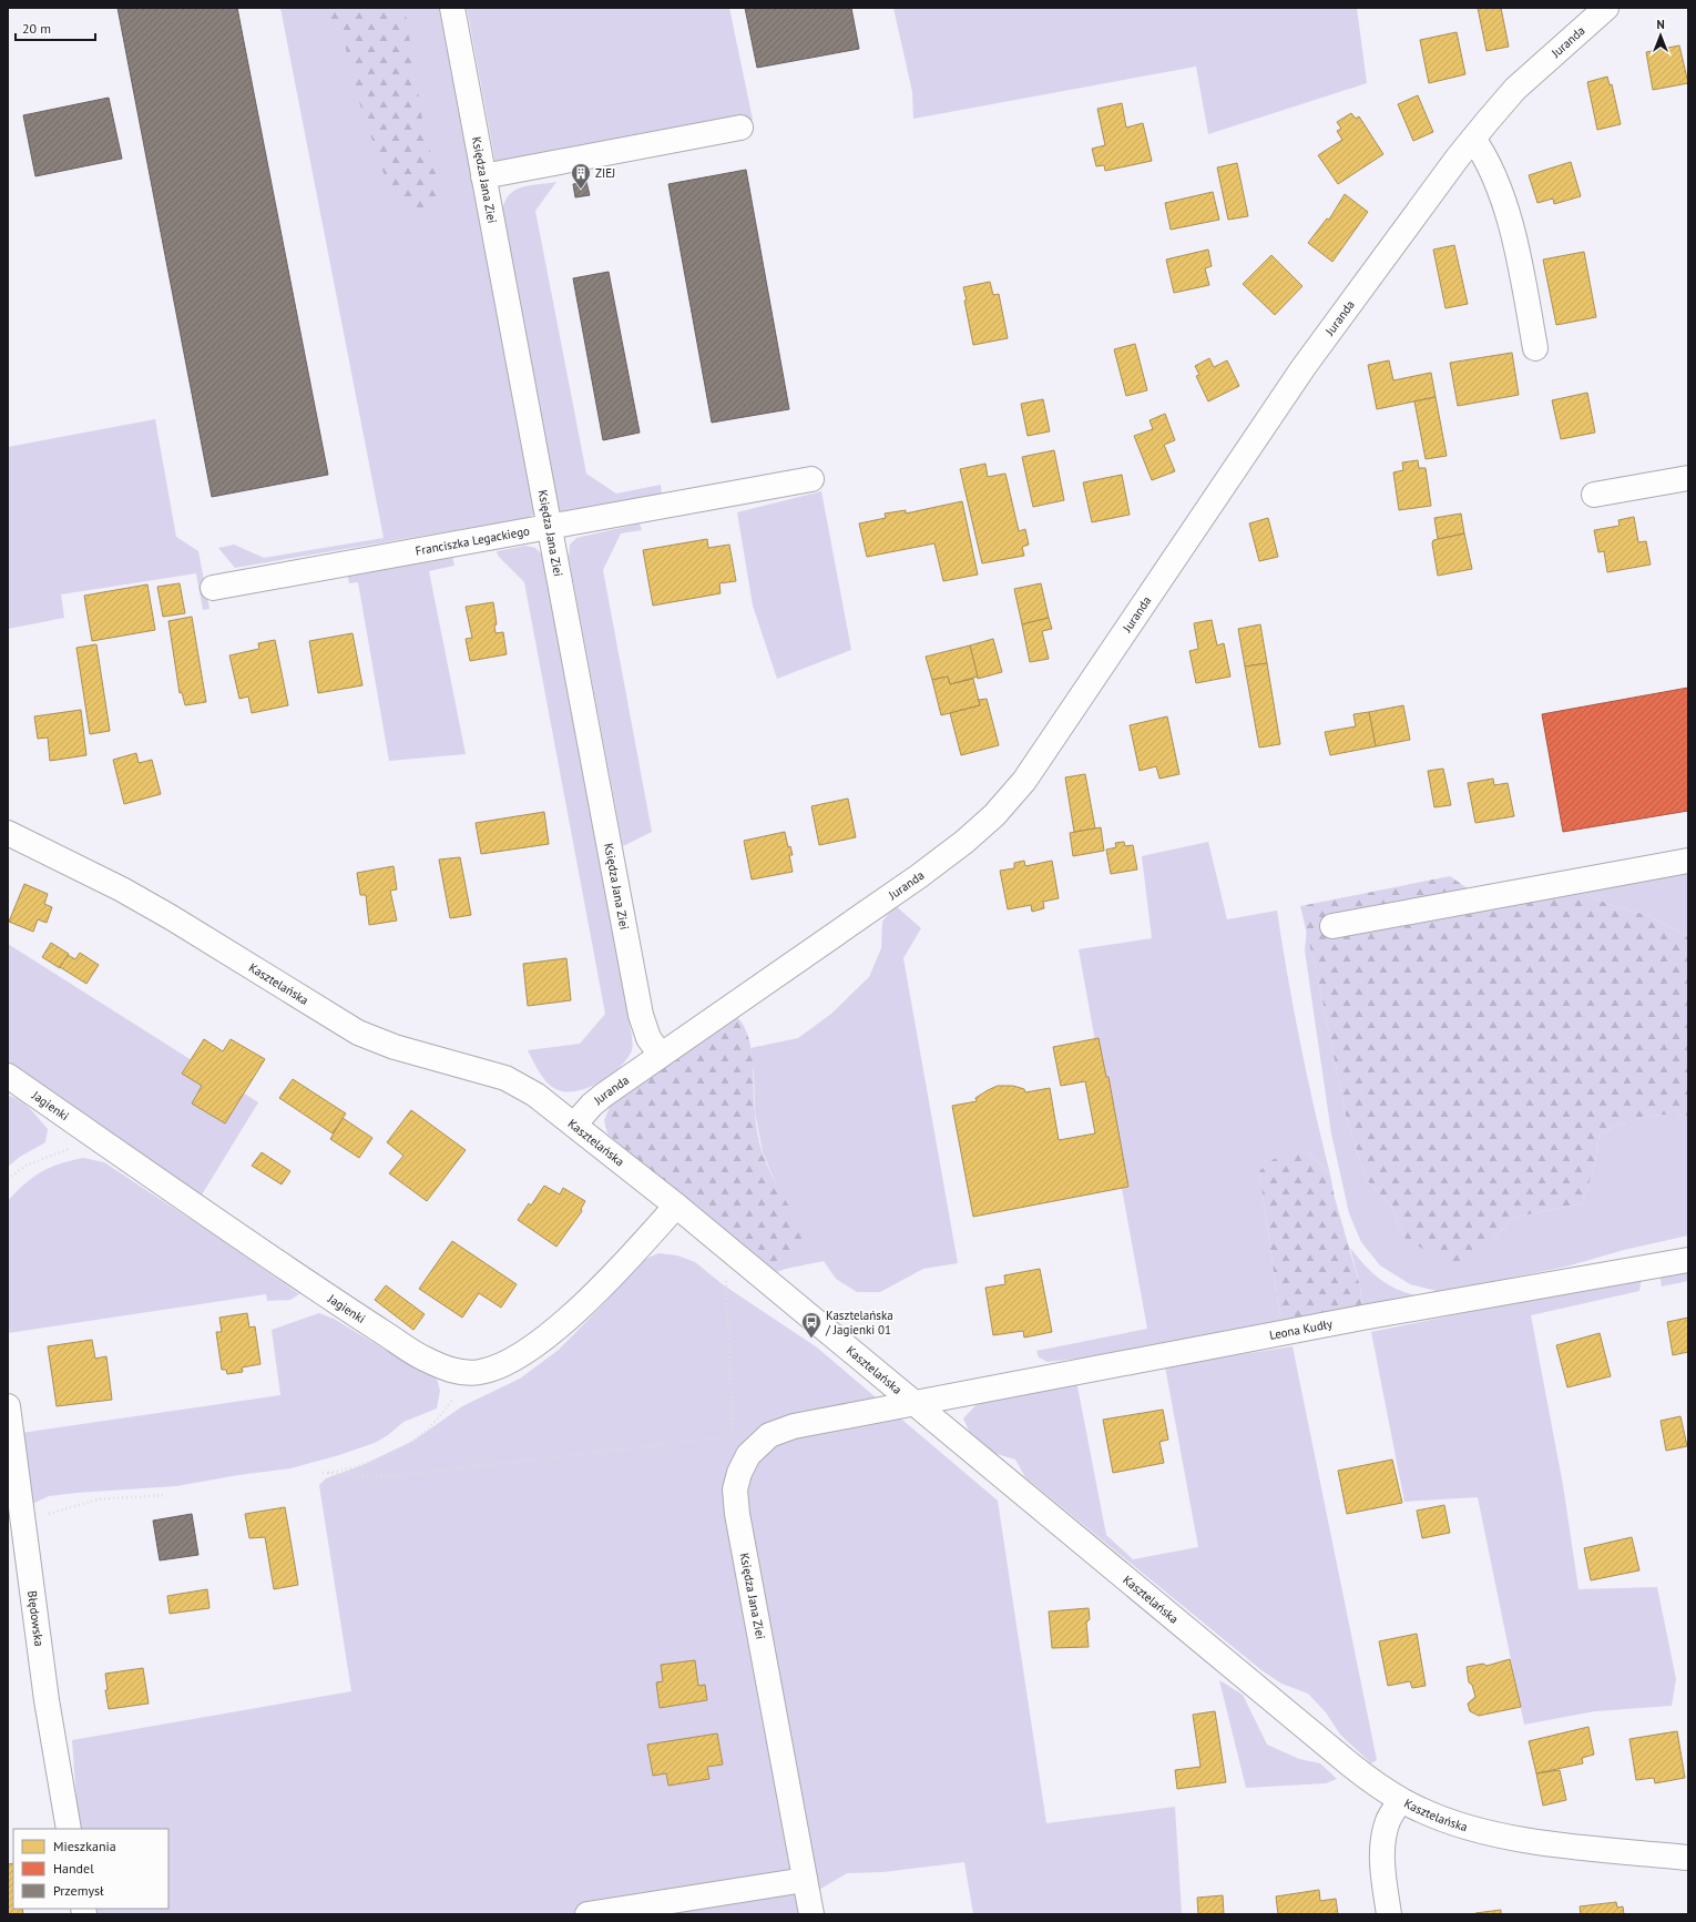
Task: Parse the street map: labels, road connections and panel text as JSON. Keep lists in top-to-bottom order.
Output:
{
  "streets": {
    "street": [
      "Juranda",
      "Księdza Jana Ziei",
      "Franciszka Legackiego",
      "Kasztelańska",
      "Jagienki",
      "Leona Kudły",
      "Błędowska"
    ]
  },
  "crossings": [
    ["Juranda", "Księdza Jana Ziei"],
    ["Juranda", "Kasztelańska"],
    ["Księdza Jana Ziei", "Franciszka Legackiego"],
    ["Księdza Jana Ziei", "Kasztelańska"],
    ["Księdza Jana Ziei", "Leona Kudły"],
    ["Kasztelańska", "Jagienki"],
    ["Kasztelańska", "Leona Kudły"]
  ],
  "places": {
    "building": ["ZIEJ"],
    "bus stop": ["Kasztelańska / Jagienki 01"]
  },
  "legend": ["Mieszkania", "Handel", "Przemysł"],
  "scale_bar": "20 m",
  "north": "top"
}
